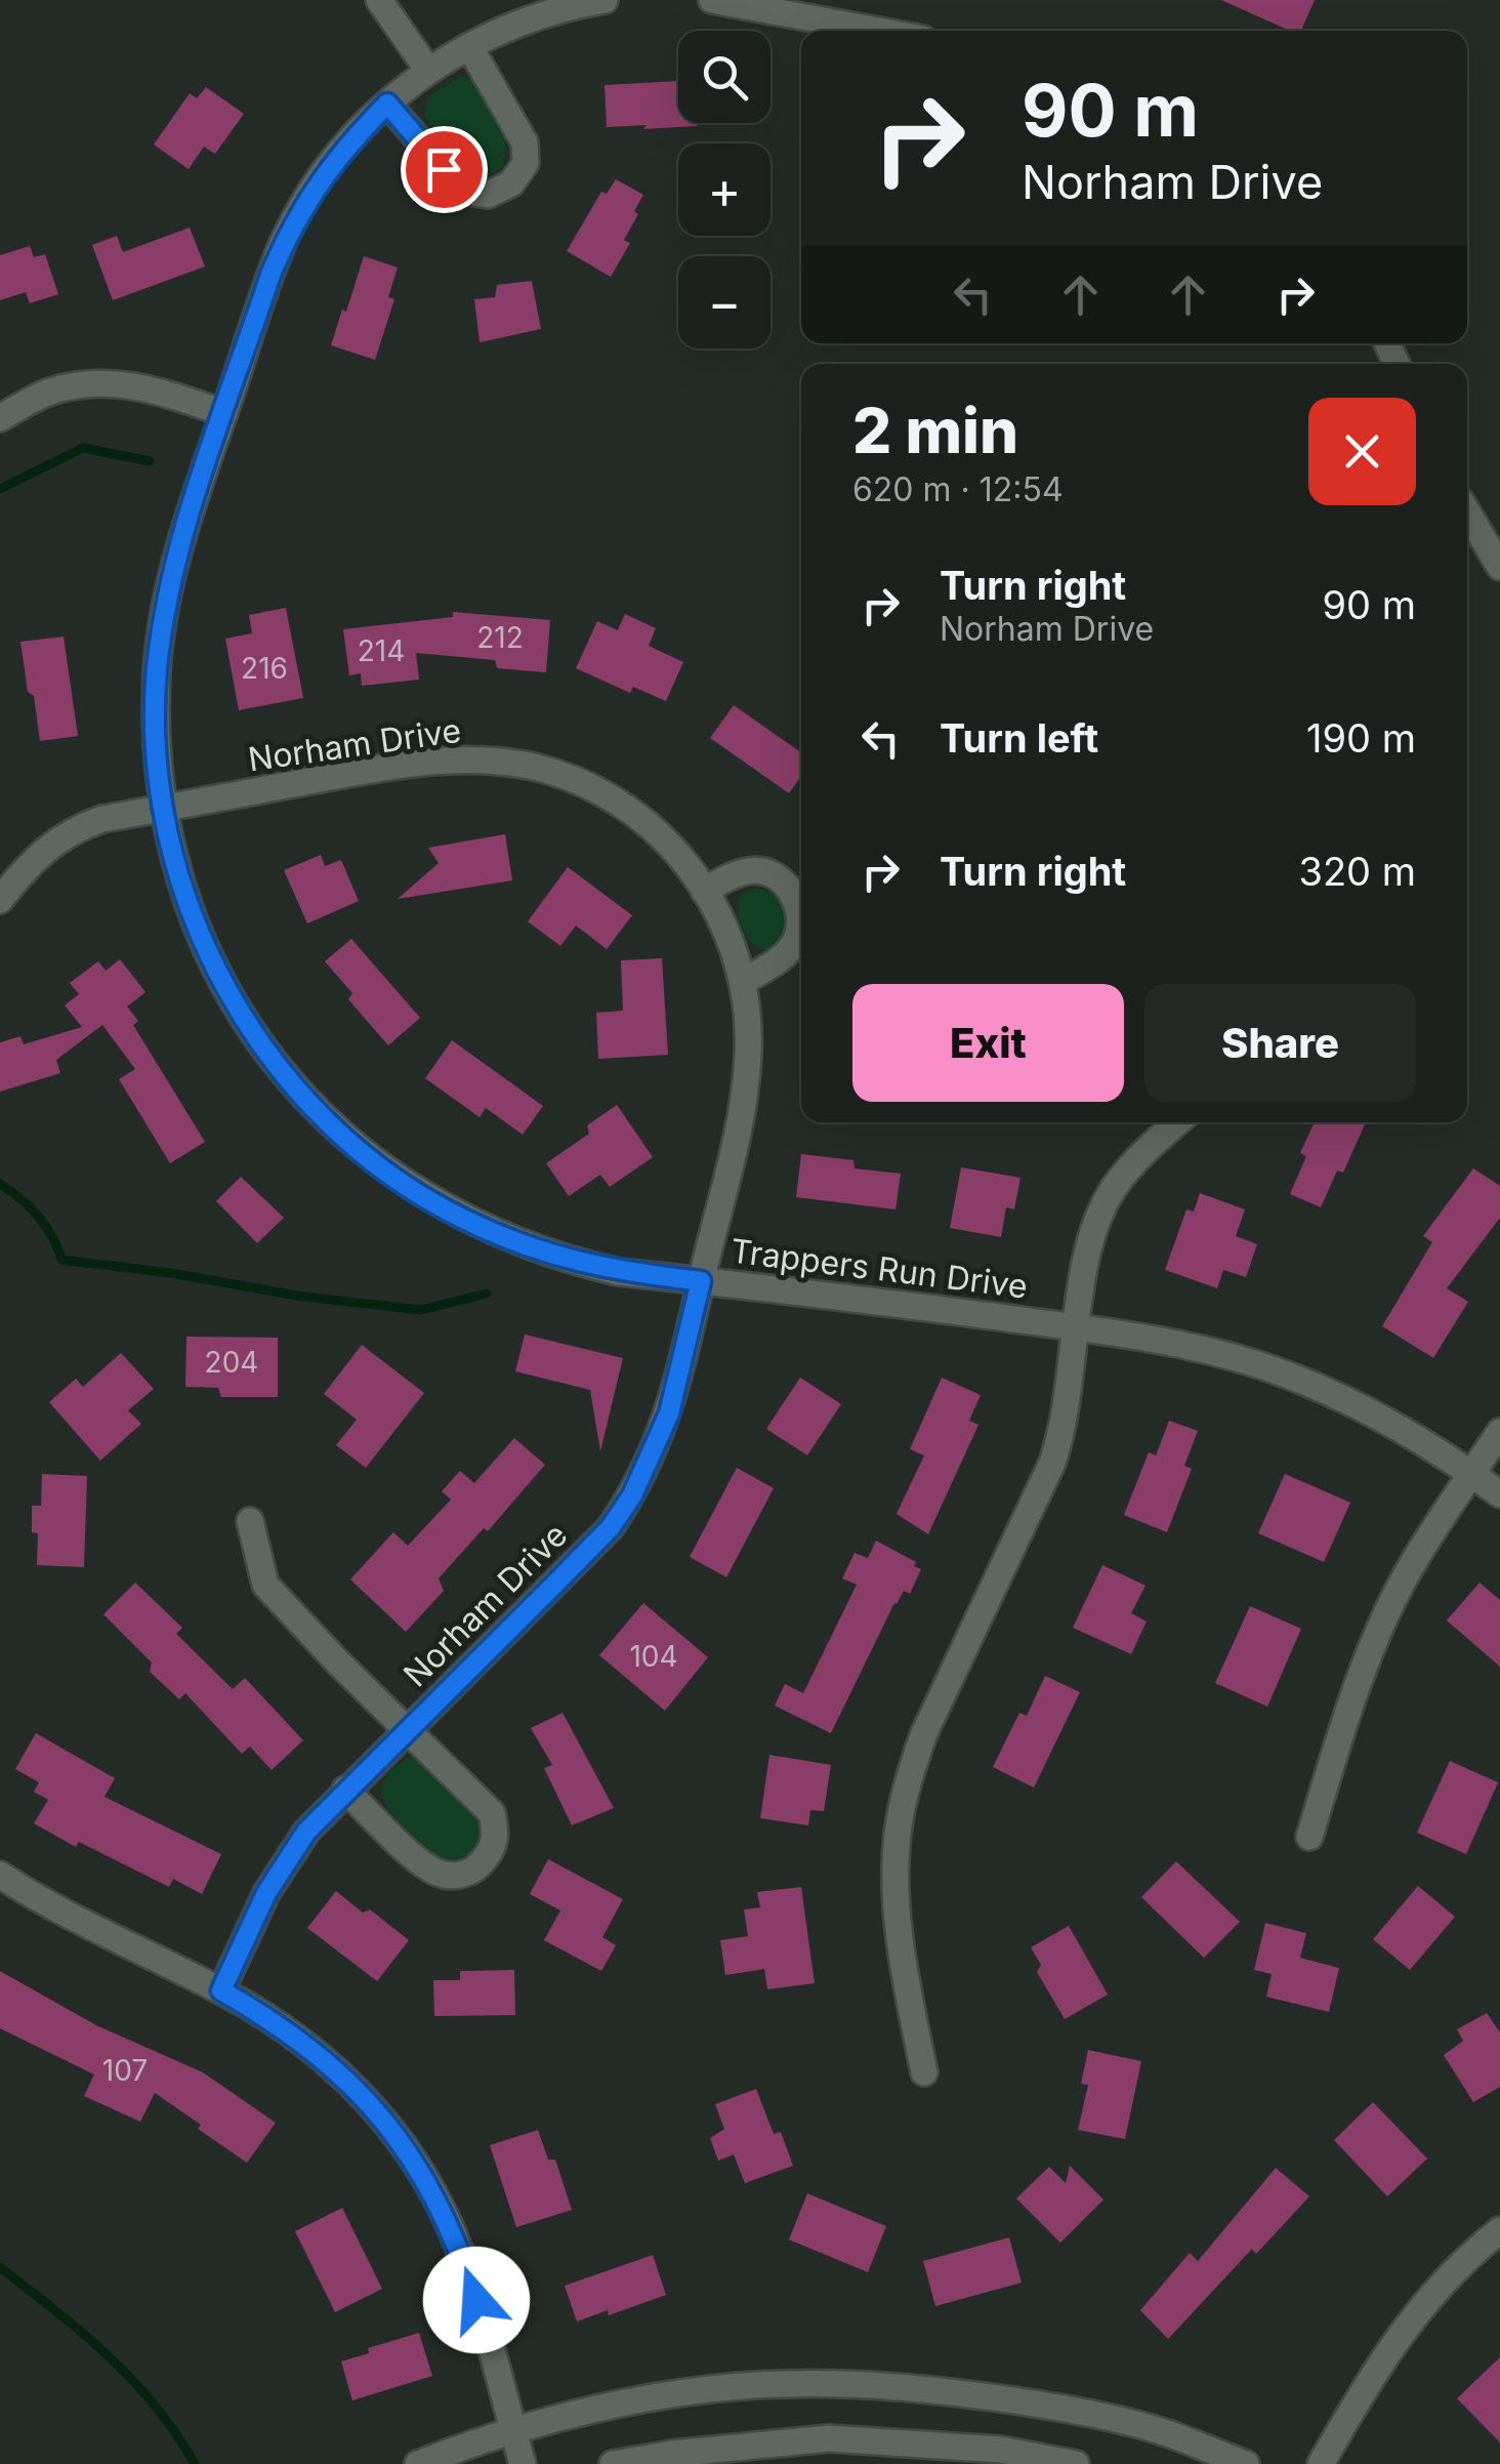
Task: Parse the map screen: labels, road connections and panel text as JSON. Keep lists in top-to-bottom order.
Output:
{
  "streets": {
    "street": ["Norham Drive", "Trappers Run Drive"]
  },
  "crossings": [
    ["Norham Drive", "Trappers Run Drive"]
  ],
  "house_numbers": [
    "212",
    "214",
    "216",
    "204",
    "104",
    "107"
  ],
  "page": {
    "map_buttons": ["+", "−"],
    "turn": ["90 m", "Norham Drive"],
    "heading": ["2 min", "620 m · 12:54"],
    "list": [
      {
        "name": "Turn right",
        "note": "Norham Drive",
        "value": "90 m"
      },
      {
        "name": "Turn left",
        "value": "190 m"
      },
      {
        "name": "Turn right",
        "value": "320 m"
      }
    ],
    "buttons": ["Exit", "Share"]
  }
}
